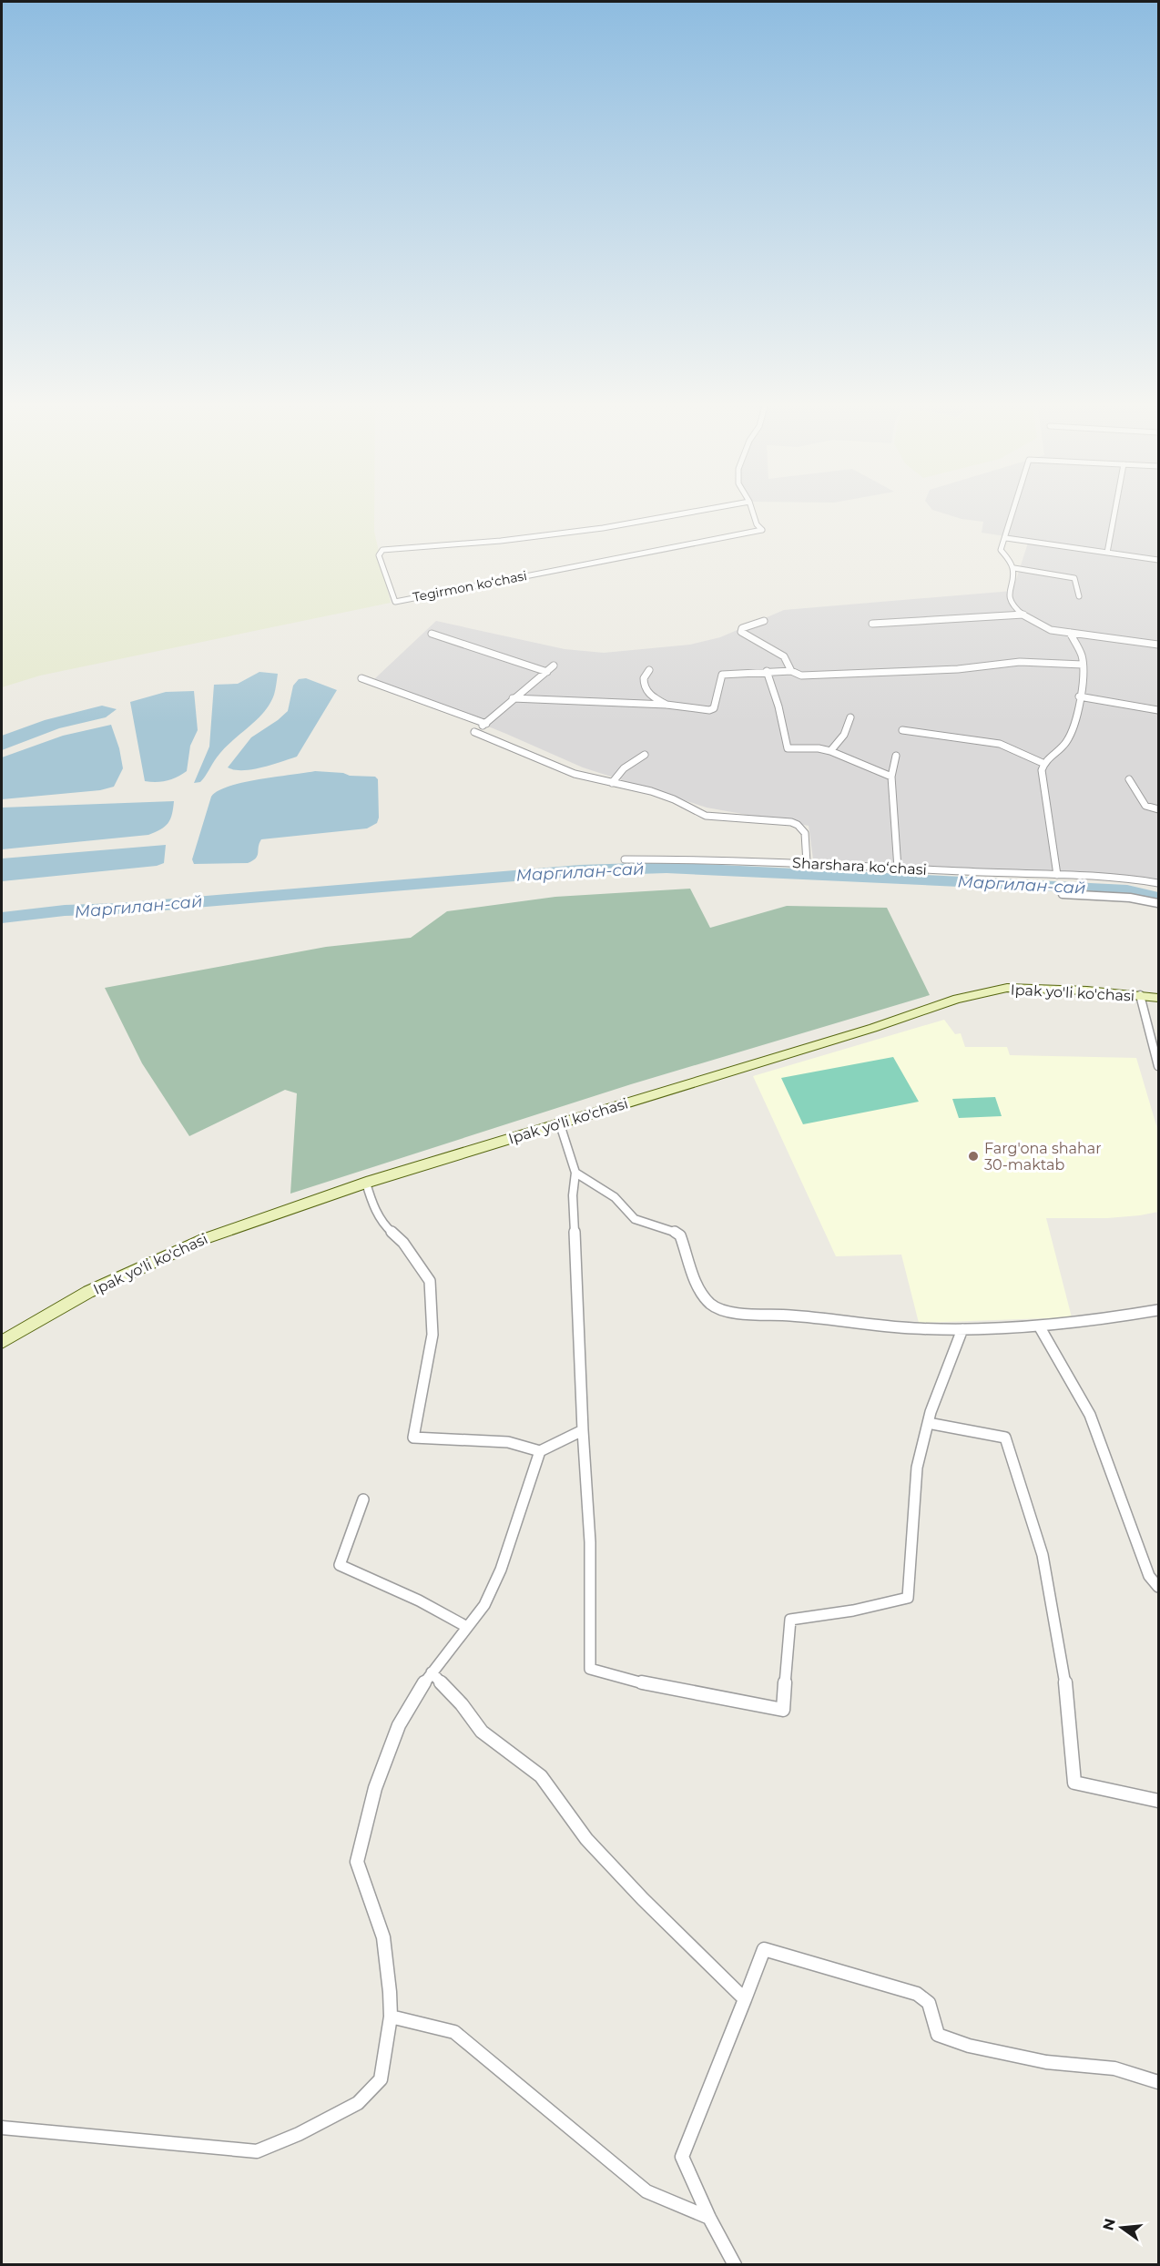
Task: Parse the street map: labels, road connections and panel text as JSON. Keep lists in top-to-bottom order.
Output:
{
  "streets": {
    "main road": ["Ipak yo'li ko'chasi"],
    "street": ["Tegirmon koʻchasi", "Sharshara koʻchasi"]
  },
  "water": ["Маргилан-сай"],
  "places": ["Farg'ona shahar 30-maktab"],
  "north": "left"
}
